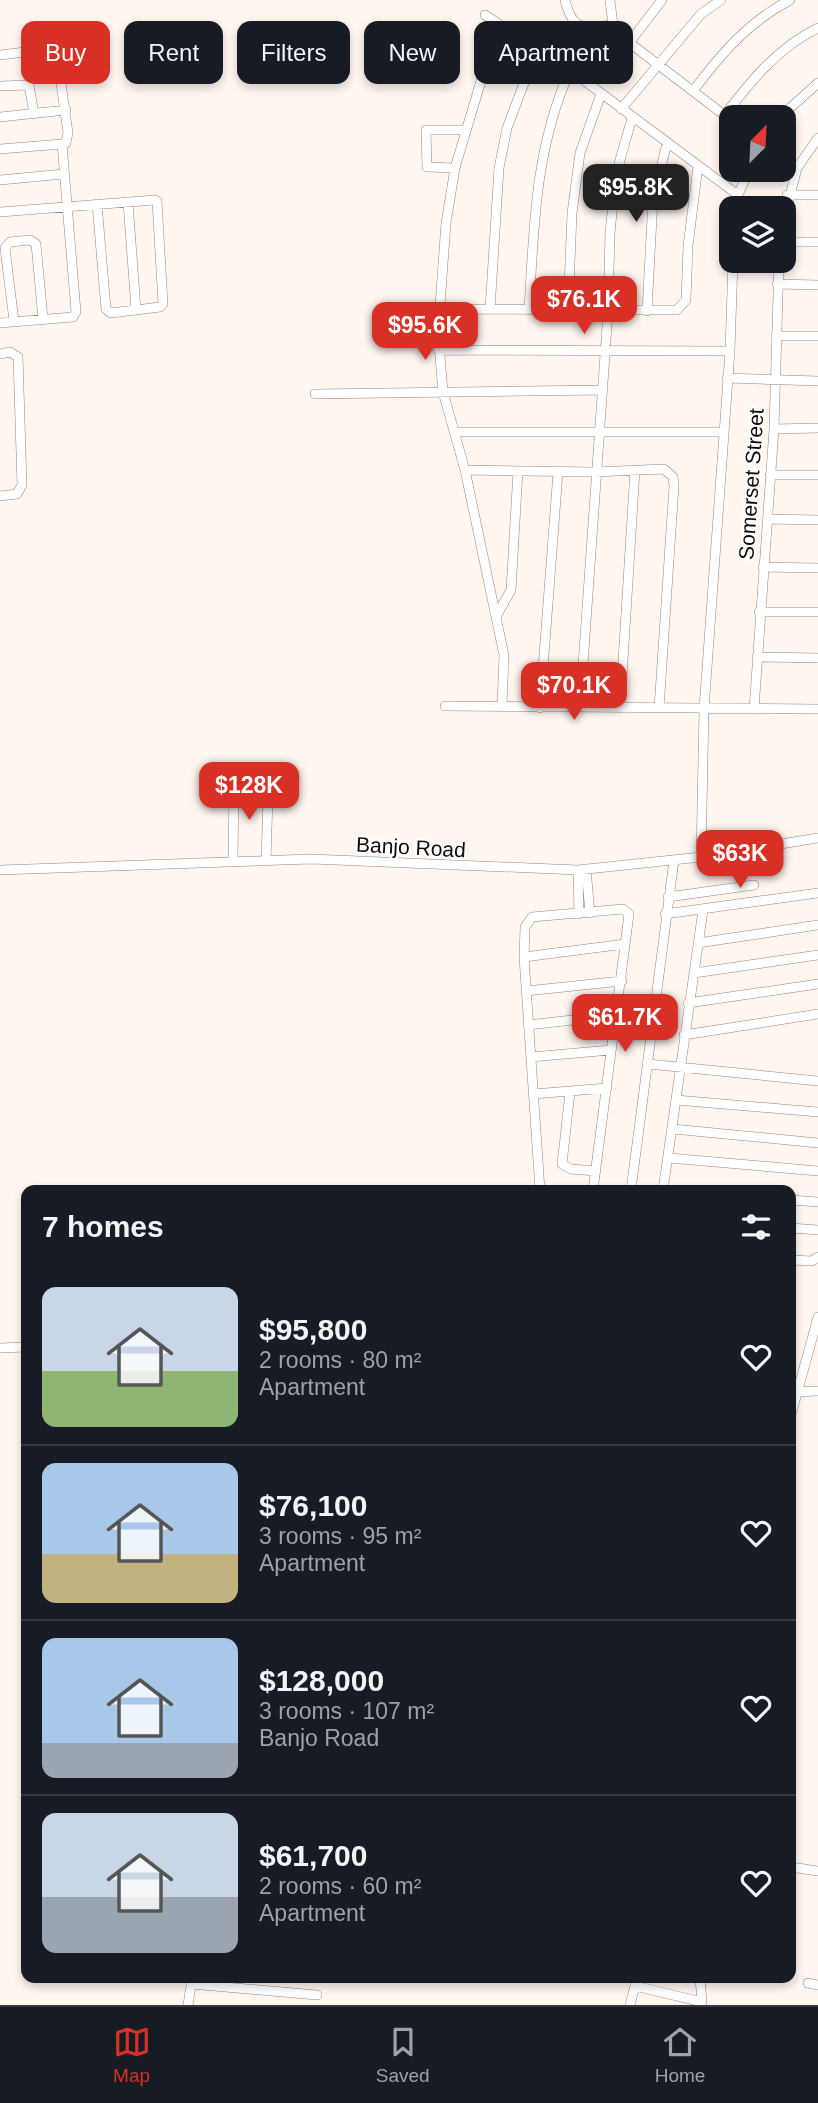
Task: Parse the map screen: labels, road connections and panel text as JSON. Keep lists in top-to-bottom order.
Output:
{
  "streets": {
    "street": ["Somerset Street", "Banjo Road"]
  },
  "north": "top right",
  "page": {
    "chip": [
      "Buy",
      "Rent",
      "Filters",
      "New",
      "Apartment"
    ],
    "price": [
      "$95.8K",
      "$76.1K",
      "$95.6K",
      "$70.1K",
      "$128K",
      "$63K",
      "$61.7K"
    ],
    "heading": "7 homes",
    "list": [
      {
        "name": "$95,800",
        "note": "2 rooms · 80 m² · Apartment"
      },
      {
        "name": "$76,100",
        "note": "3 rooms · 95 m² · Apartment"
      },
      {
        "name": "$128,000",
        "note": "3 rooms · 107 m² · Banjo Road"
      },
      {
        "name": "$61,700",
        "note": "2 rooms · 60 m² · Apartment"
      }
    ],
    "tabs": ["Map", "Saved", "Home"]
  }
}
